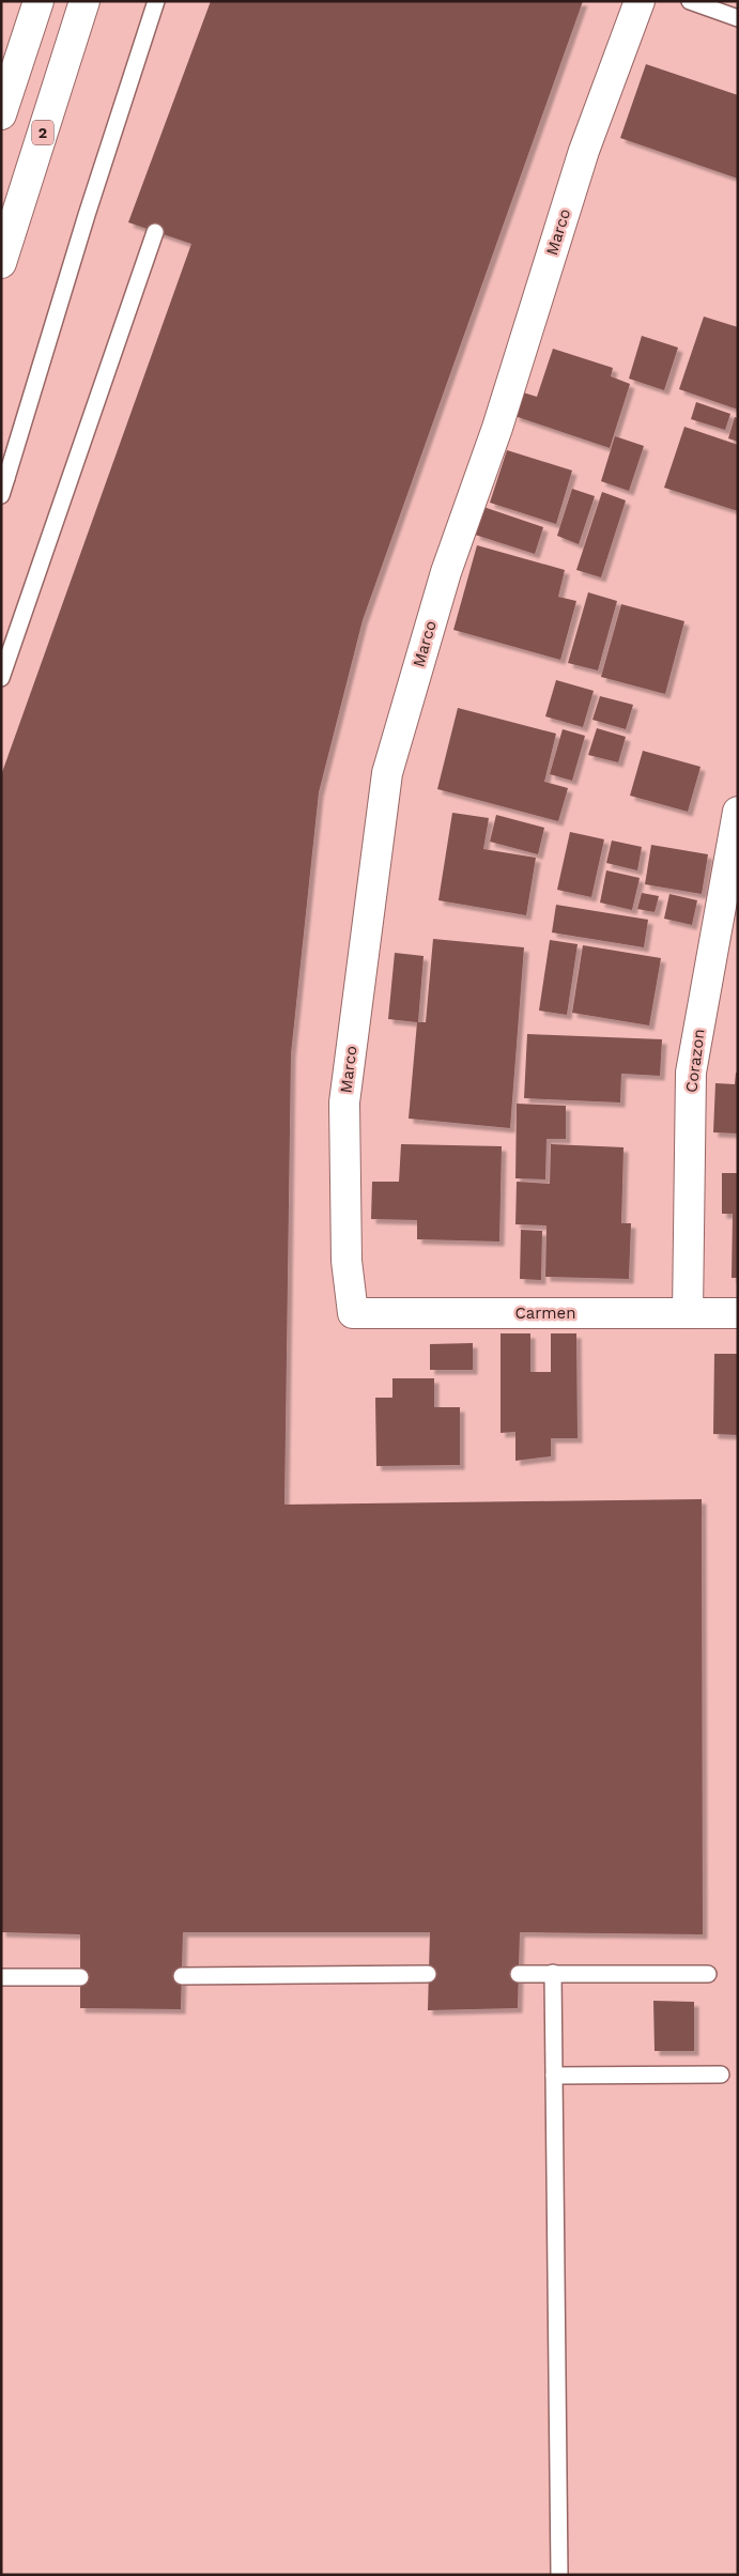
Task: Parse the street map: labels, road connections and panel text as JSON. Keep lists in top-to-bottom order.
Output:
{
  "streets": {
    "main road": [
      "2",
      "Marco",
      "Corazon",
      "Carmen"
    ]
  },
  "crossings": [
    ["Marco", "Carmen"],
    ["Corazon", "Carmen"]
  ]
}
